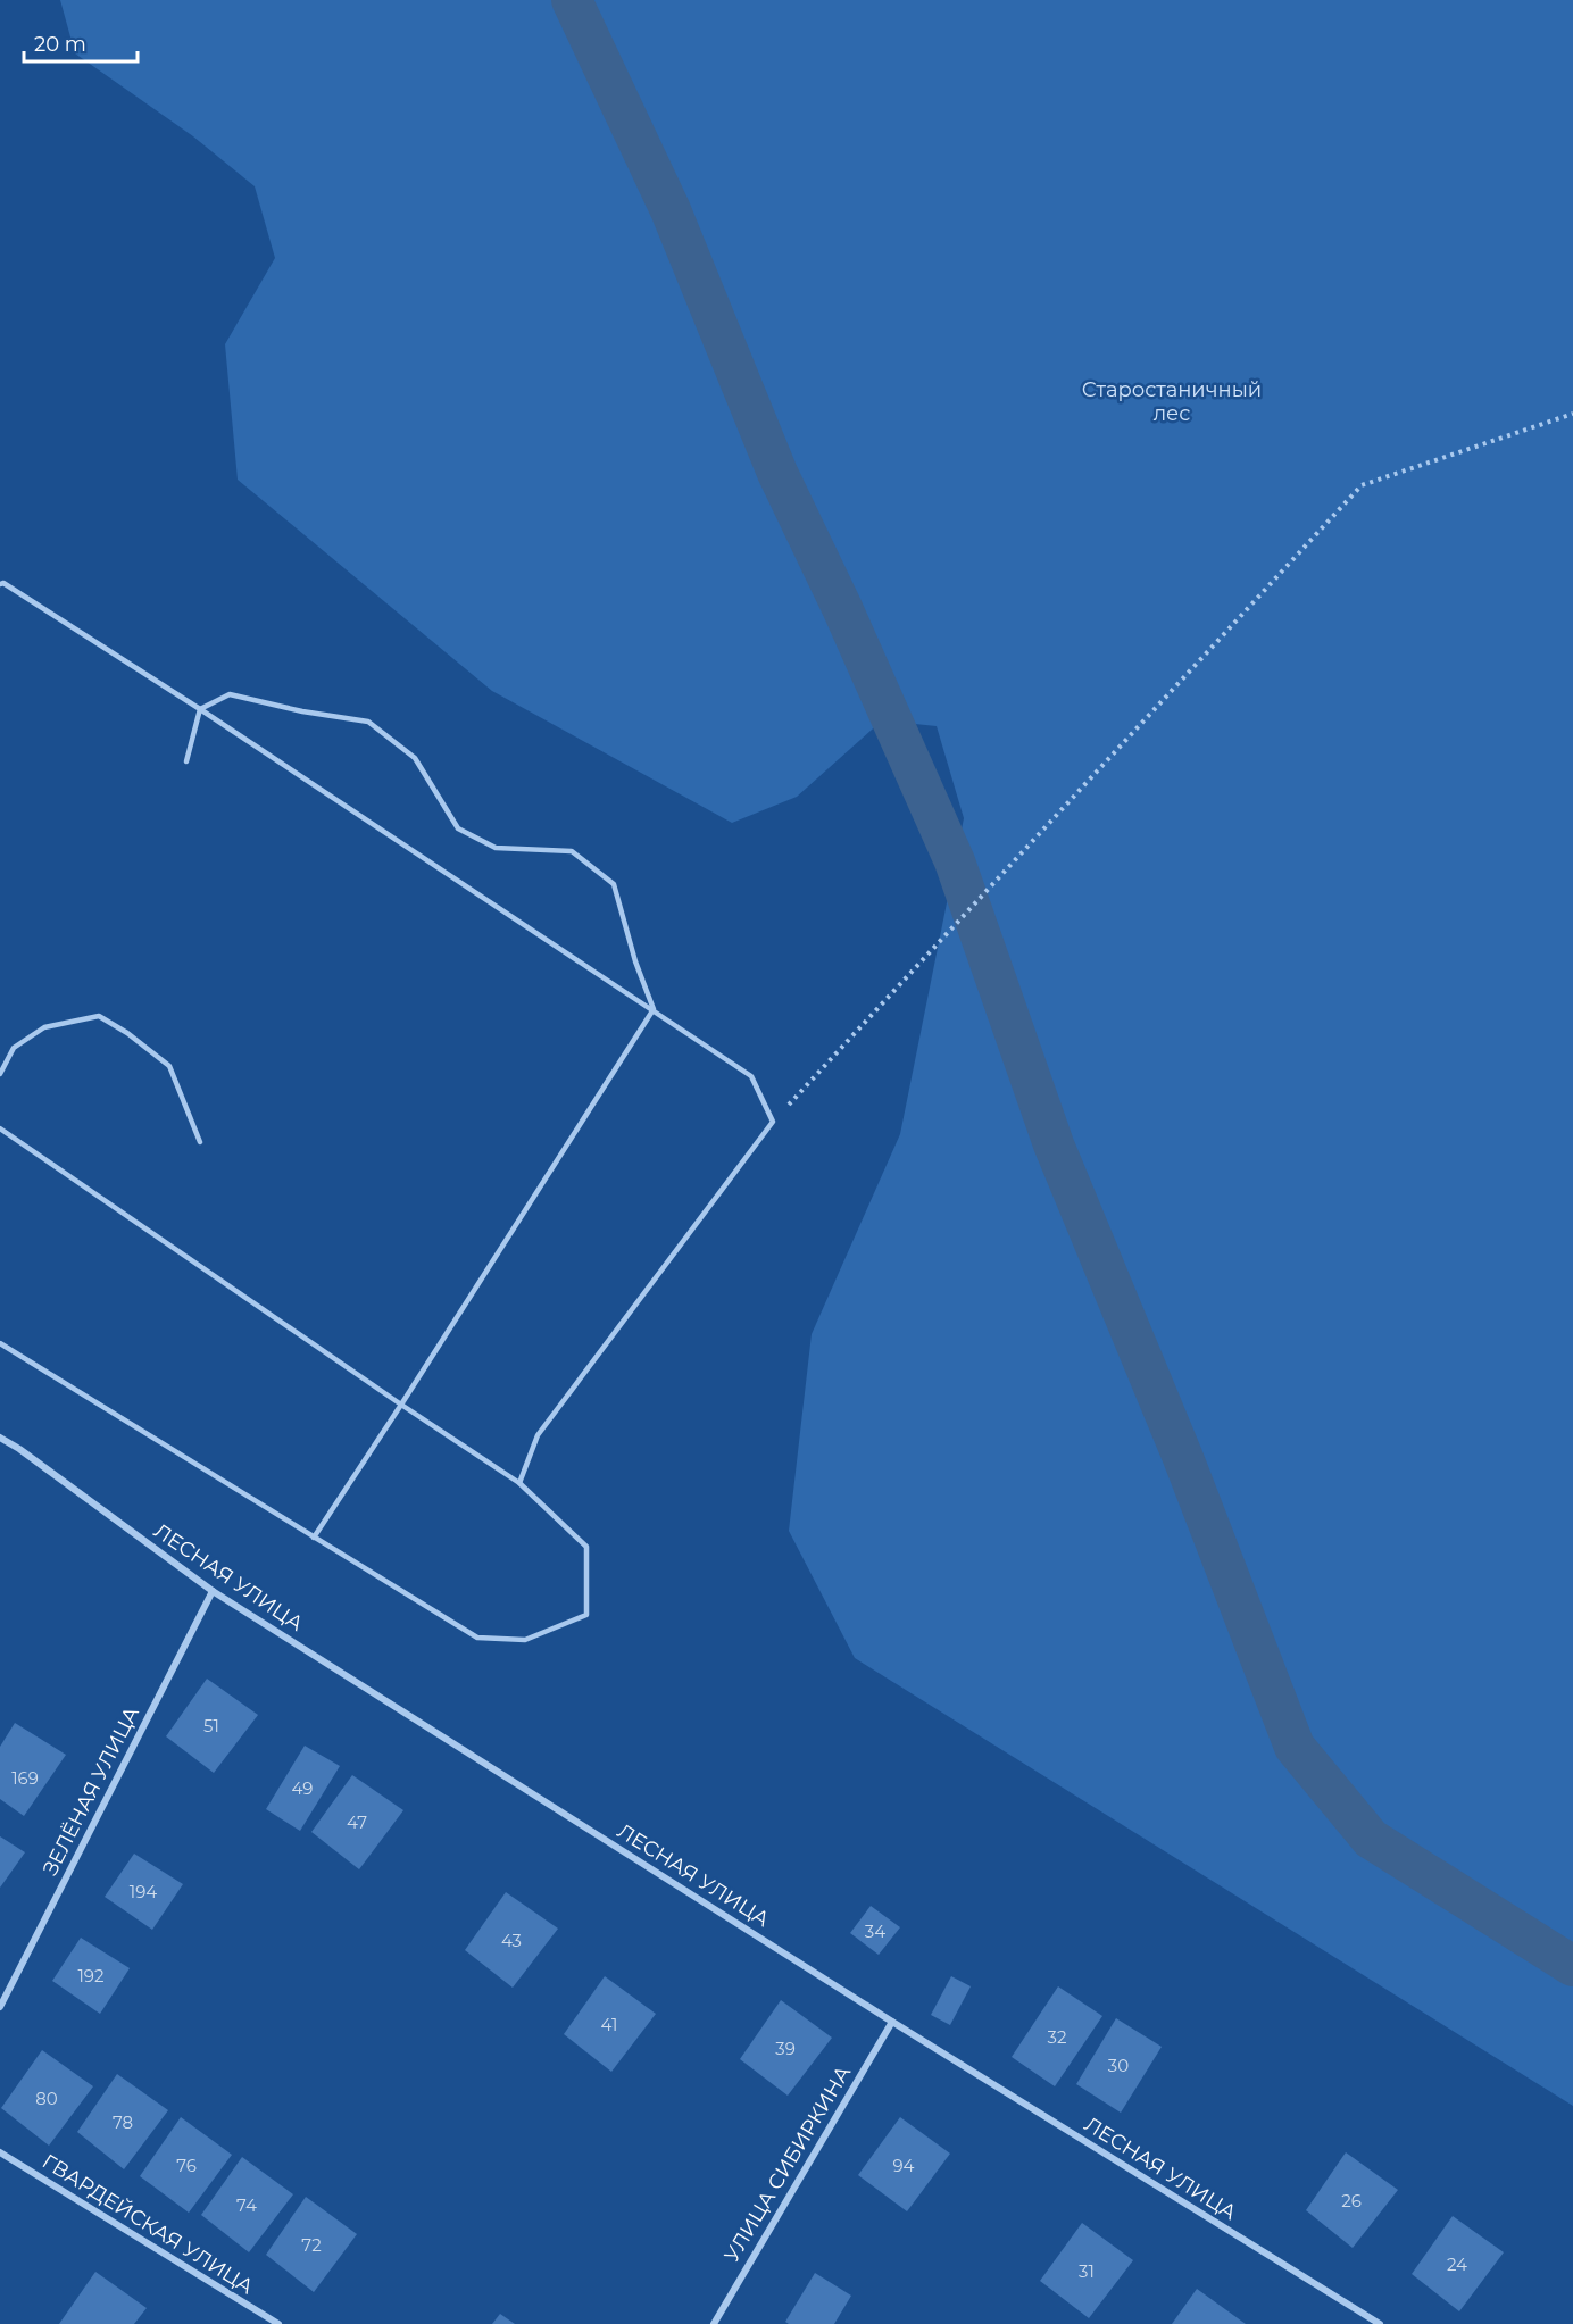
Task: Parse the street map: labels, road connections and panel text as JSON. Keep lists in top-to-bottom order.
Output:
{
  "streets": {
    "street": [
      "ЛЕСНАЯ УЛИЦА",
      "ЗЕЛЁНАЯ УЛИЦА",
      "УЛИЦА СИБИРКИНА",
      "ГВАРДЕЙСКАЯ УЛИЦА"
    ]
  },
  "crossings": [
    ["ЛЕСНАЯ УЛИЦА", "ЗЕЛЁНАЯ УЛИЦА"],
    ["ЛЕСНАЯ УЛИЦА", "УЛИЦА СИБИРКИНА"]
  ],
  "parks": ["Старостаничный лес"],
  "house_numbers": [
    "51",
    "169",
    "49",
    "47",
    "194",
    "34",
    "43",
    "192",
    "41",
    "32",
    "39",
    "30",
    "80",
    "78",
    "76",
    "94",
    "26",
    "74",
    "72",
    "24",
    "31"
  ],
  "scale_bar": "20 m"
}
